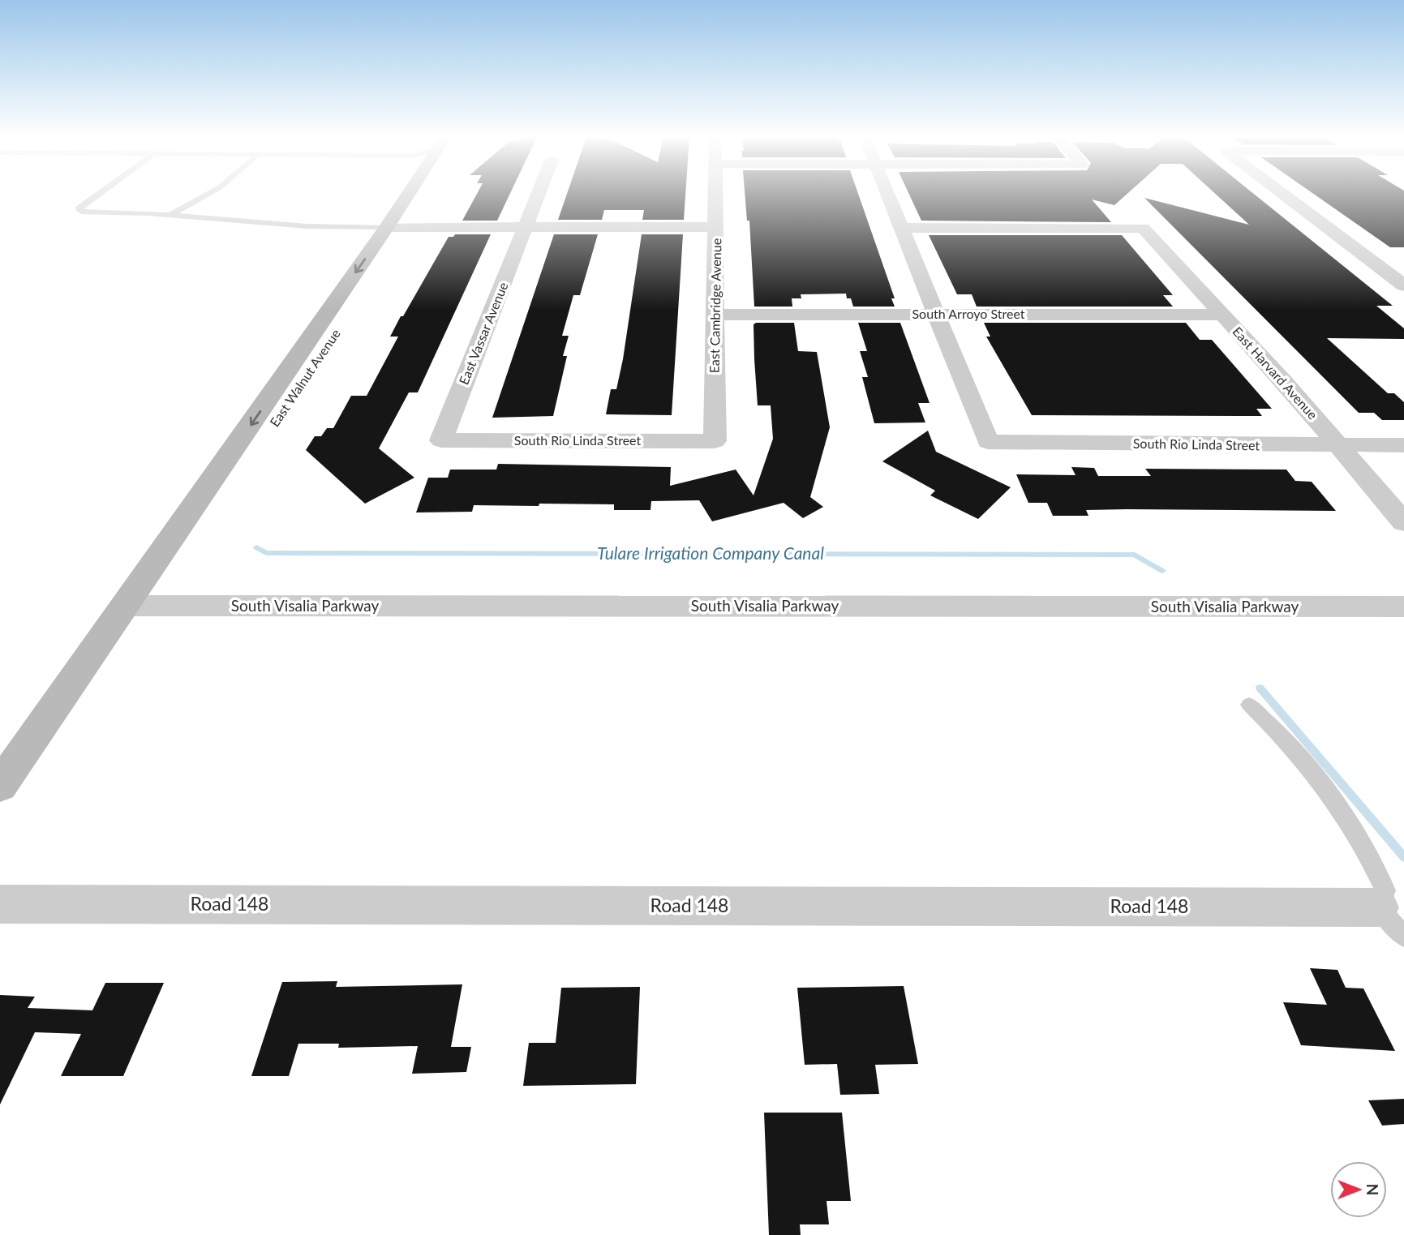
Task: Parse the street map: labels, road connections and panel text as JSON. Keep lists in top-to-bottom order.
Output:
{
  "streets": {
    "main road": ["East Walnut Avenue"],
    "street": [
      "East Cambridge Avenue",
      "South Arroyo Street",
      "East Vassar Avenue",
      "East Harvard Avenue",
      "South Rio Linda Street",
      "South Visalia Parkway",
      "Road 148"
    ]
  },
  "crossings": [
    ["East Cambridge Avenue", "South Arroyo Street"],
    ["East Cambridge Avenue", "South Rio Linda Street"],
    ["South Arroyo Street", "East Harvard Avenue"],
    ["South Arroyo Street", "South Rio Linda Street"],
    ["East Vassar Avenue", "South Rio Linda Street"],
    ["East Harvard Avenue", "South Rio Linda Street"],
    ["East Walnut Avenue", "South Visalia Parkway"]
  ],
  "water": ["Tulare Irrigation Company Canal"],
  "north": "right"
}
